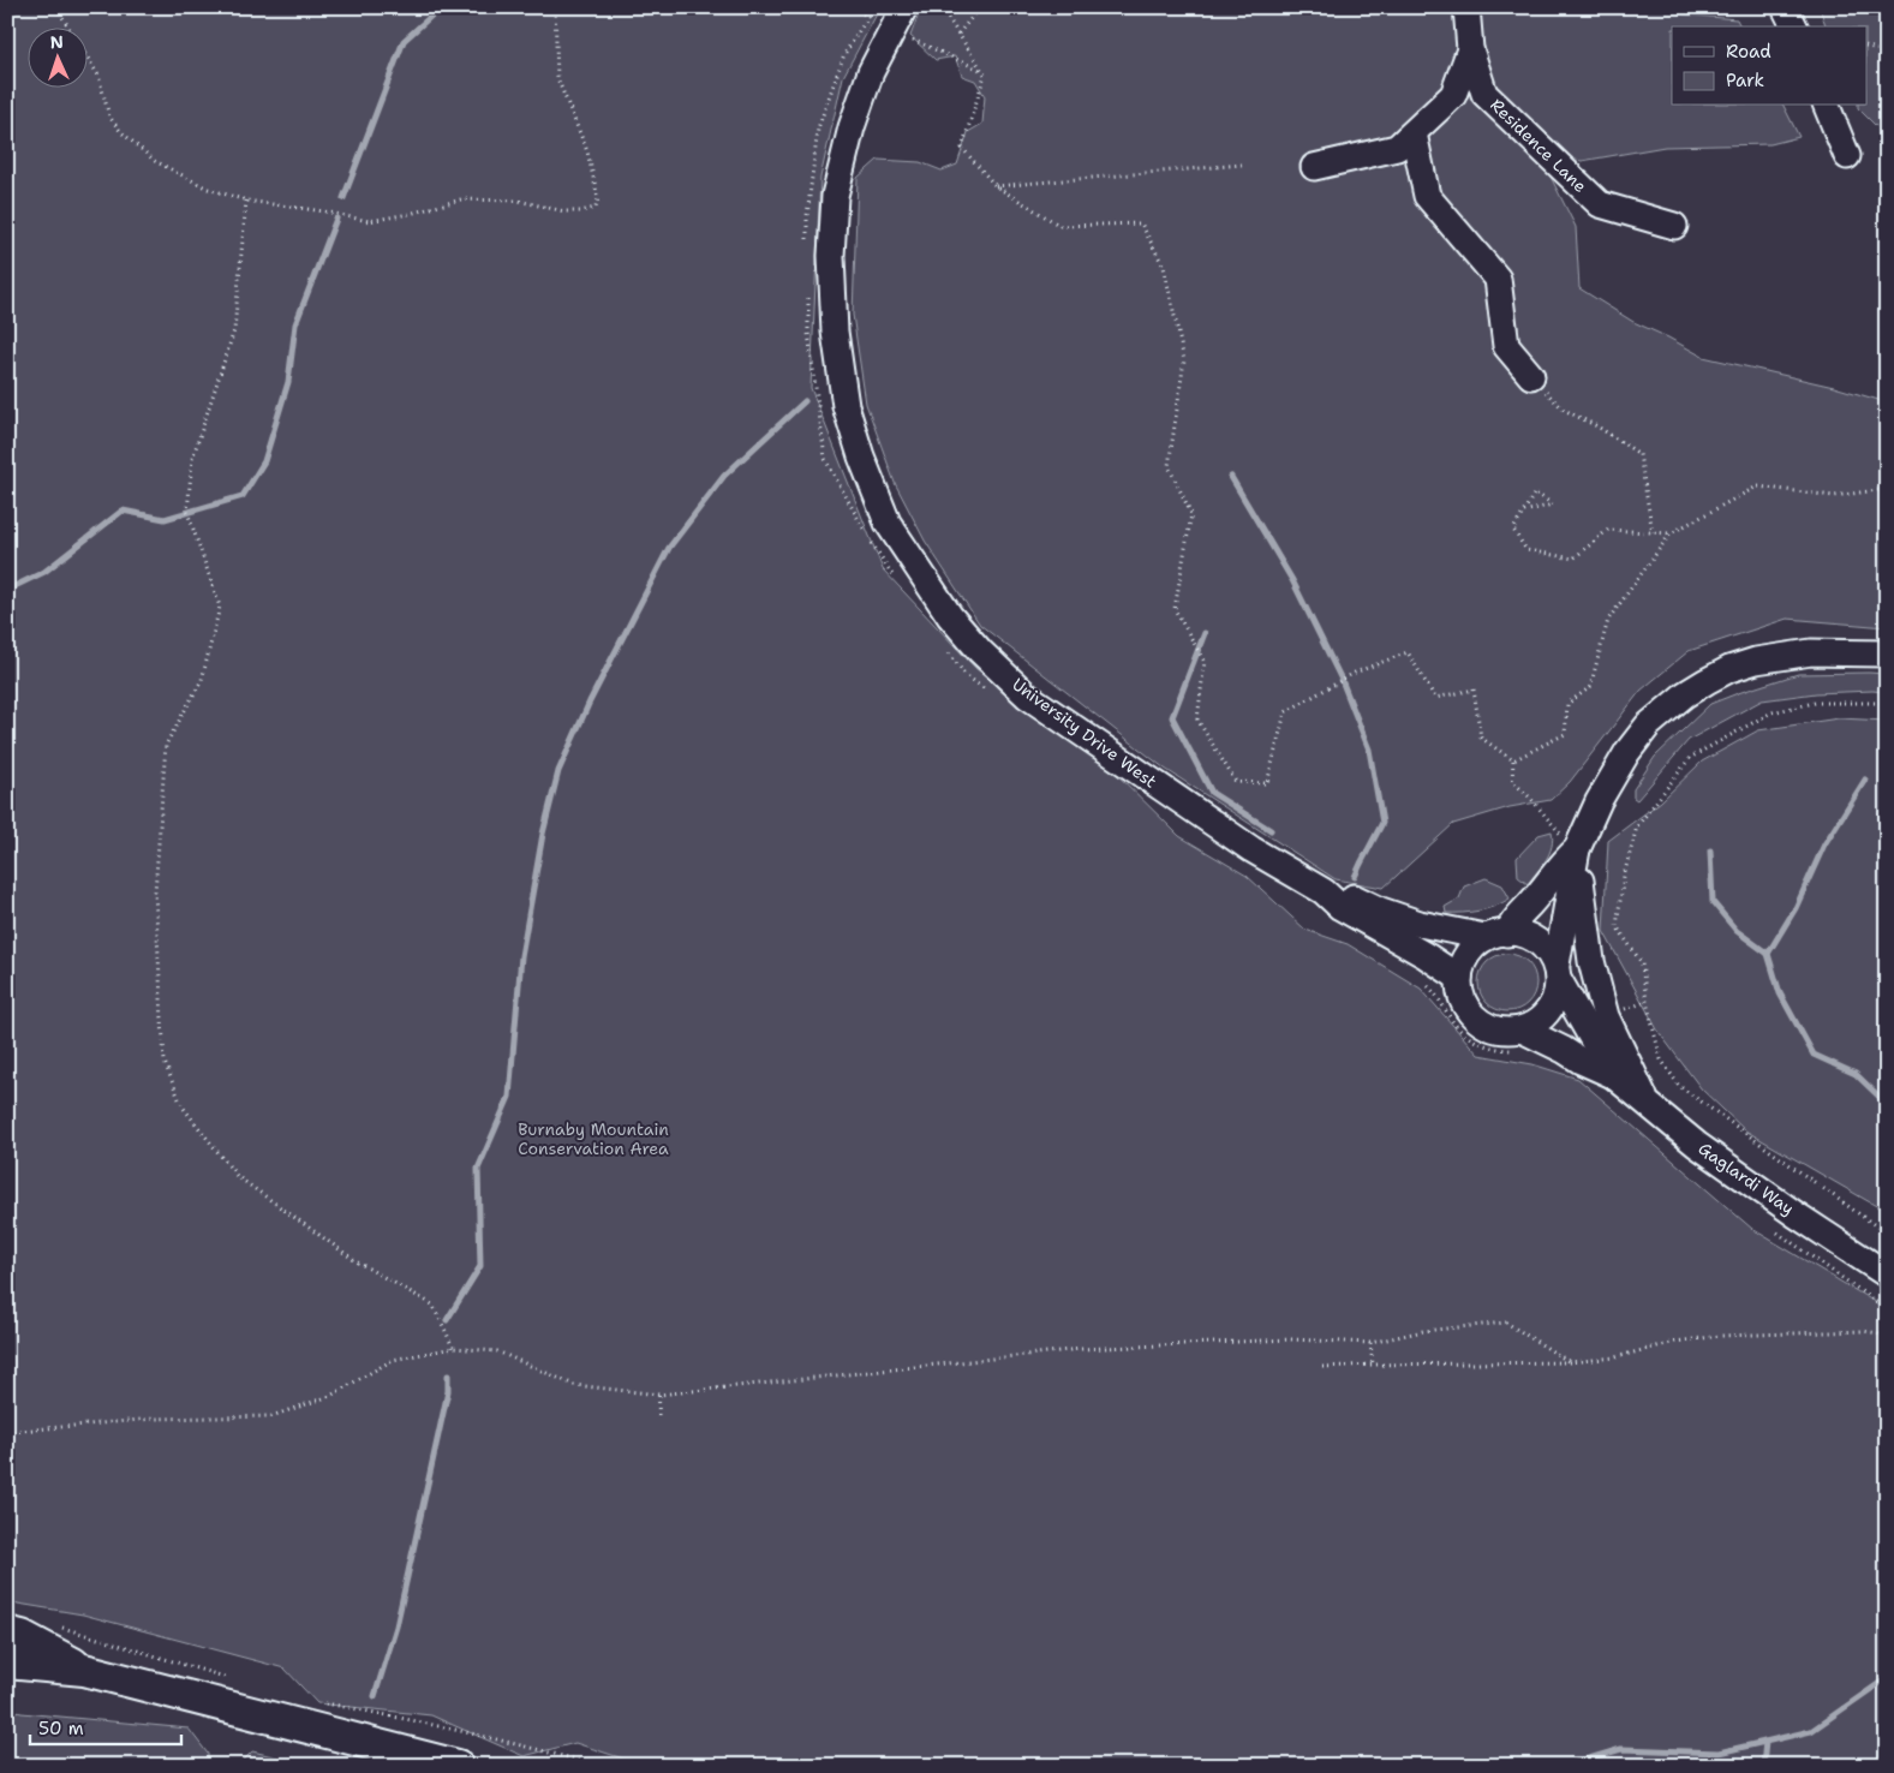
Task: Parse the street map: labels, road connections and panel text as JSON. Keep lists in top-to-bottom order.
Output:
{
  "streets": {
    "street": ["Residence Lane", "University Drive West", "Gaglardi Way"]
  },
  "crossings": [
    ["University Drive West", "Gaglardi Way"]
  ],
  "parks": ["Burnaby Mountain Conservation Area"],
  "legend": ["Road", "Park"],
  "scale_bar": "50 m",
  "north": "top"
}
